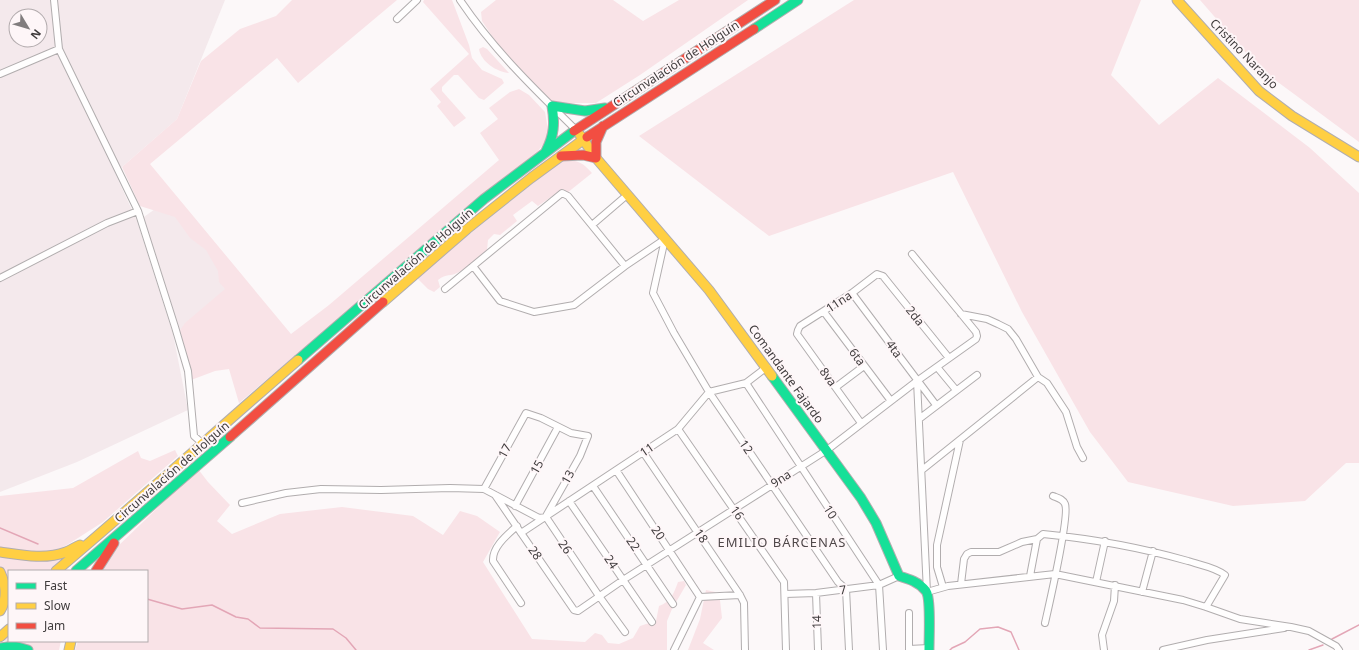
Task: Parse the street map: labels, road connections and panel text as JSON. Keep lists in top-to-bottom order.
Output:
{
  "streets": {
    "main road": ["Cristino Naranjo", "Circunvalación de Holguín", "Comandante Fajardo"],
    "street": [
      "11na",
      "2da",
      "4ta",
      "6ta",
      "8va",
      "12",
      "11",
      "17",
      "15",
      "13",
      "9na",
      "10",
      "16",
      "20",
      "18",
      "22",
      "26",
      "28",
      "24",
      "7",
      "14"
    ]
  },
  "crossings": [
    ["Circunvalación de Holguín", "Comandante Fajardo"],
    ["11na", "2da"],
    ["11na", "4ta"],
    ["11na", "6ta"],
    ["11na", "8va"],
    ["2da", "9na"],
    ["4ta", "9na"],
    ["6ta", "9na"],
    ["Comandante Fajardo", "12"],
    ["Comandante Fajardo", "9na"],
    ["Comandante Fajardo", "7"],
    ["8va", "9na"],
    ["12", "11"],
    ["12", "9na"],
    ["12", "7"],
    ["11", "13"],
    ["11", "16"],
    ["11", "20"],
    ["11", "18"],
    ["11", "22"],
    ["11", "26"],
    ["11", "28"],
    ["11", "24"],
    ["17", "15"],
    ["17", "13"],
    ["15", "13"],
    ["13", "26"],
    ["9na", "10"],
    ["9na", "16"],
    ["9na", "20"],
    ["9na", "18"],
    ["9na", "22"],
    ["9na", "26"],
    ["9na", "28"],
    ["9na", "24"],
    ["10", "7"],
    ["16", "7"],
    ["7", "14"]
  ],
  "districts": ["EMILIO BÁRCENAS"],
  "legend": ["Fast", "Slow", "Jam"],
  "north": "bottom right"
}
